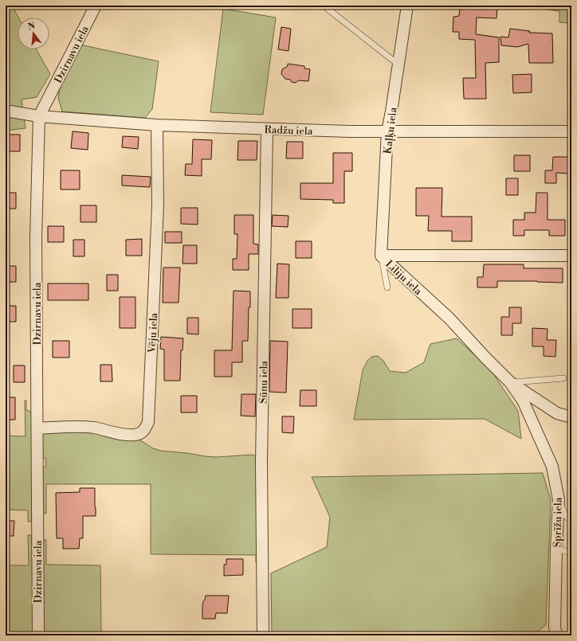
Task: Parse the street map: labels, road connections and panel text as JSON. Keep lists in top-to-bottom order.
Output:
{
  "streets": {
    "street": [
      "Dzirnavu iela",
      "Radžu iela",
      "Kaļķu iela",
      "Liliju iela",
      "Vēju iela",
      "Sūnu iela",
      "Sprīžu iela"
    ]
  },
  "crossings": [
    ["Dzirnavu iela", "Radžu iela"],
    ["Dzirnavu iela", "Vēju iela"],
    ["Radžu iela", "Kaļķu iela"],
    ["Radžu iela", "Vēju iela"],
    ["Radžu iela", "Sūnu iela"],
    ["Kaļķu iela", "Liliju iela"],
    ["Liliju iela", "Sprīžu iela"]
  ],
  "north": "top"
}
